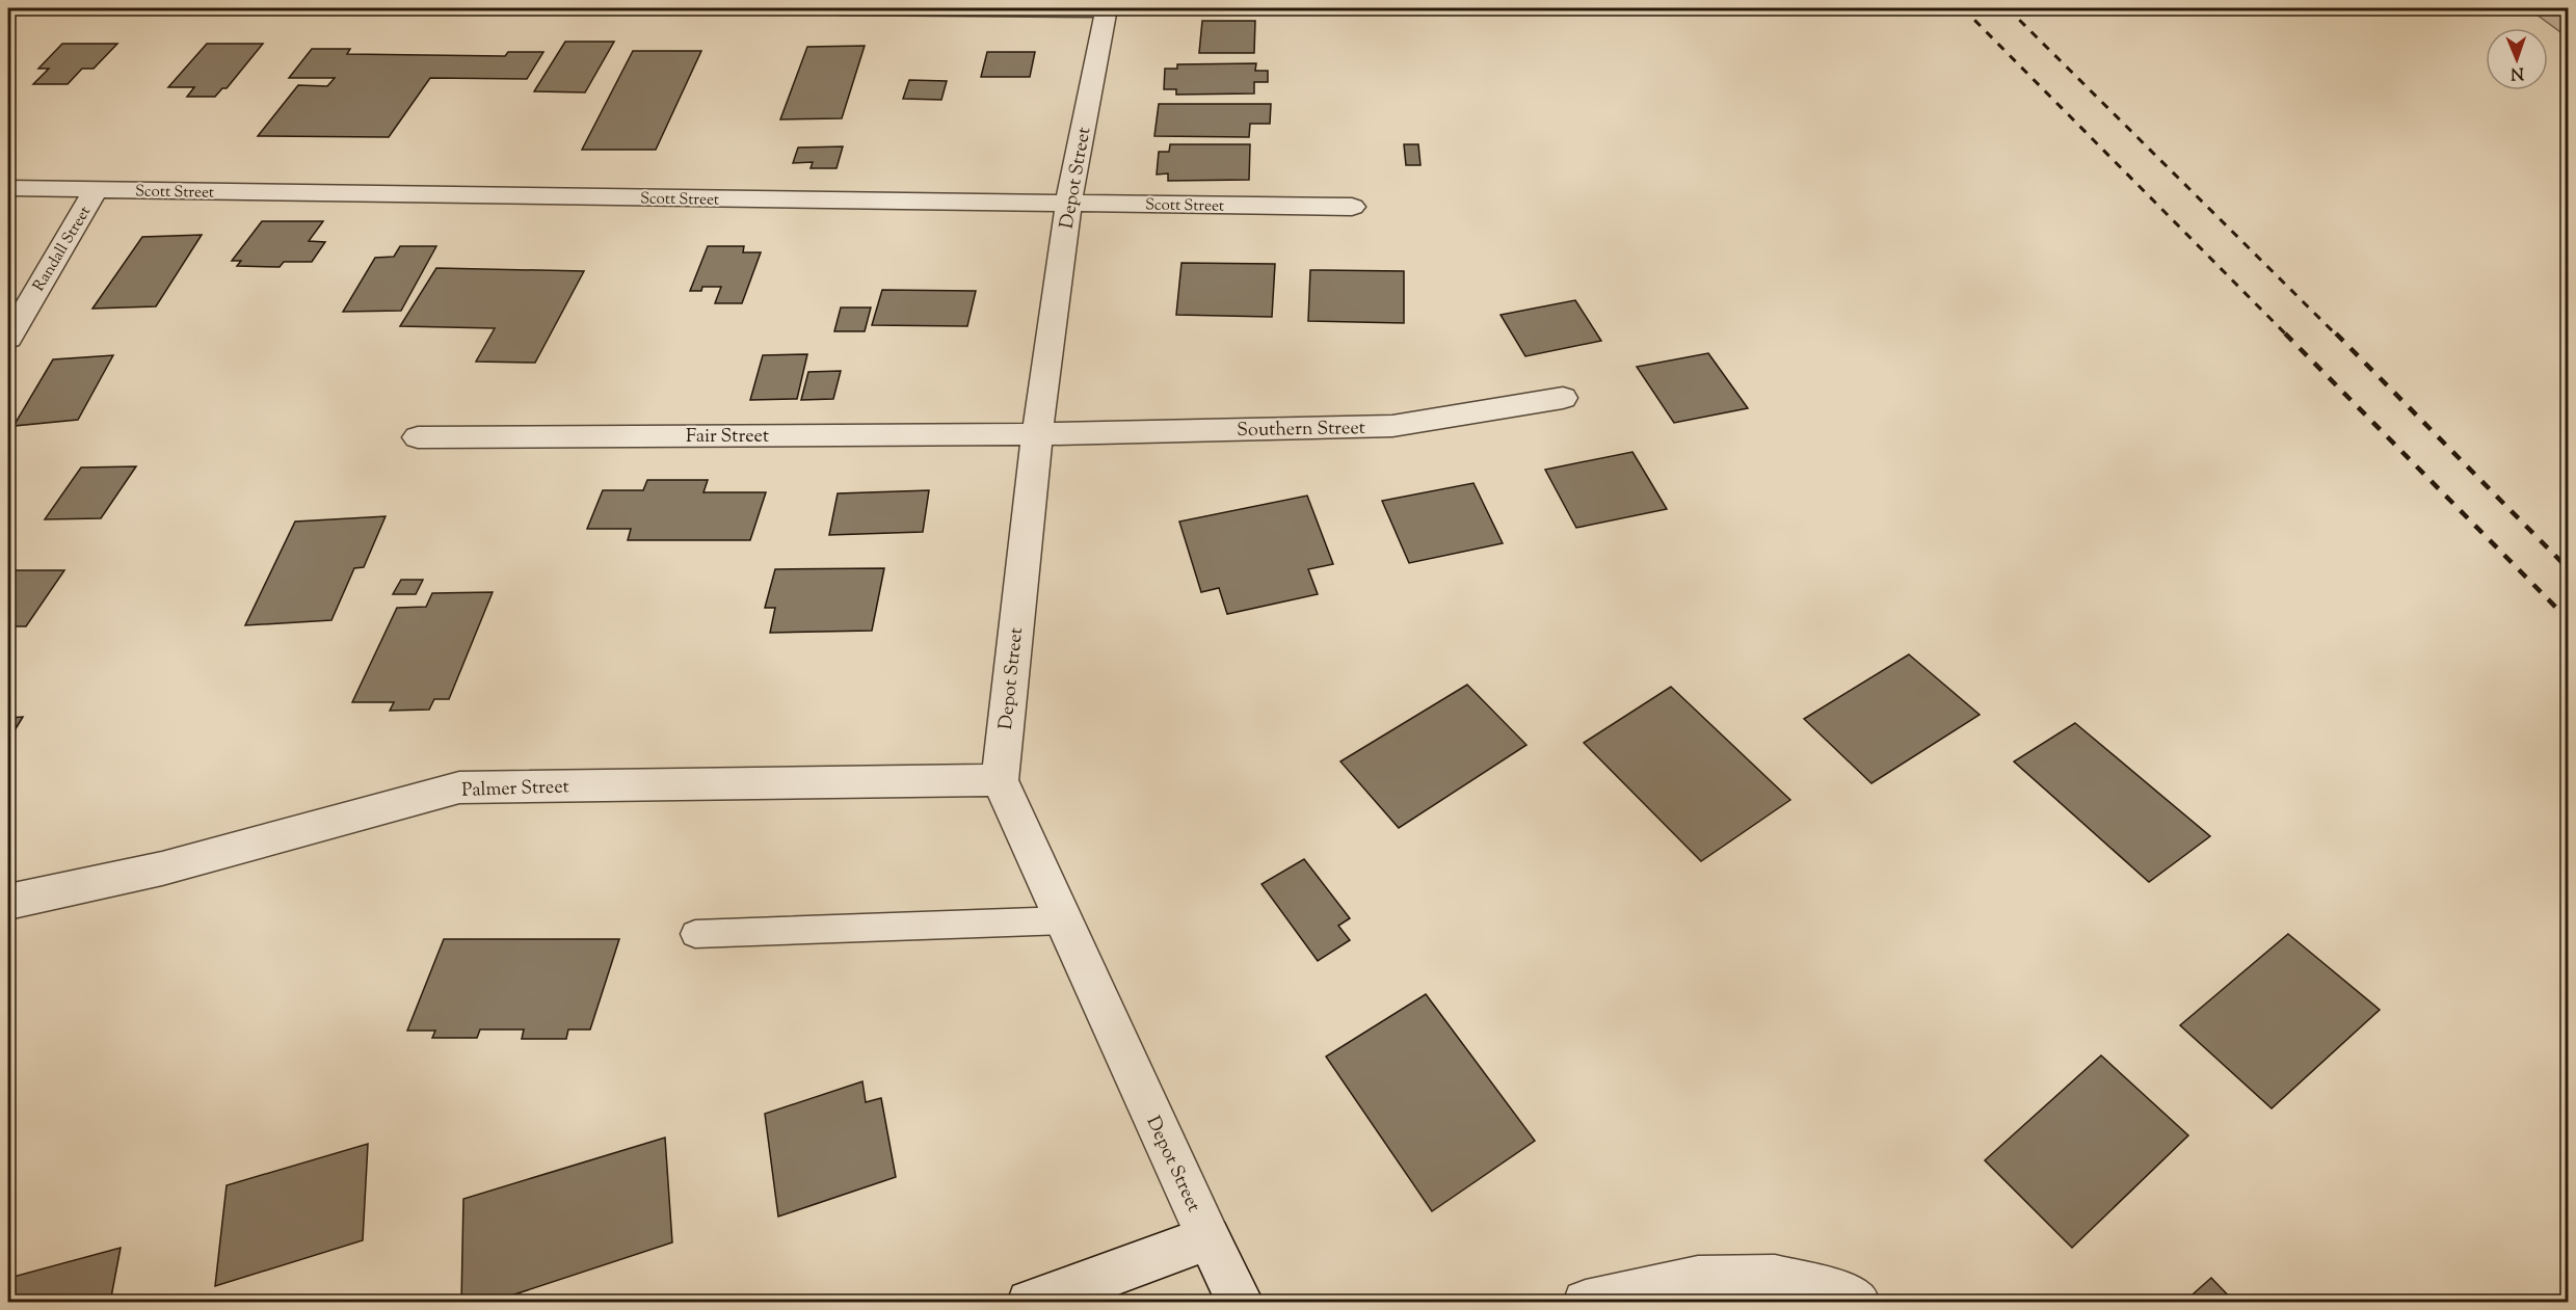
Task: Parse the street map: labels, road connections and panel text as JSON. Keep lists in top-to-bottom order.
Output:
{
  "streets": {
    "street": [
      "Depot Street",
      "Scott Street",
      "Randall Street",
      "Southern Street",
      "Fair Street",
      "Palmer Street"
    ]
  },
  "crossings": [
    ["Depot Street", "Scott Street"],
    ["Depot Street", "Southern Street"],
    ["Depot Street", "Fair Street"],
    ["Depot Street", "Palmer Street"],
    ["Scott Street", "Randall Street"],
    ["Southern Street", "Fair Street"]
  ],
  "north": "bottom"
}
